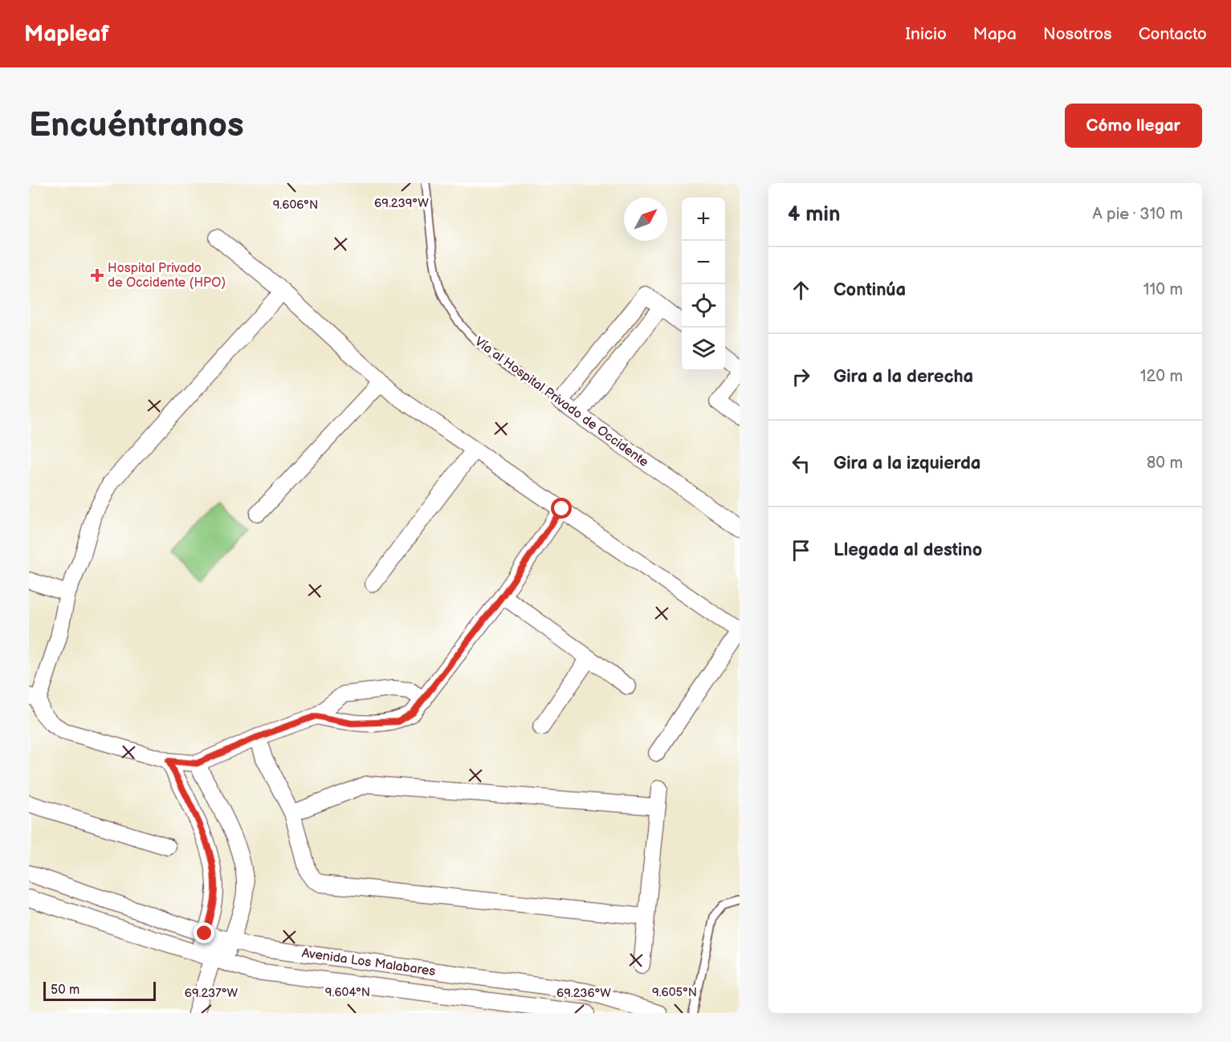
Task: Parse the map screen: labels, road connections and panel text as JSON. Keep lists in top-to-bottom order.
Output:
{
  "streets": {
    "street": ["Vía al Hospital Privado de Occidente", "Avenida Los Malabares"]
  },
  "places": {
    "health": ["Hospital Privado de Occidente (HPO)"]
  },
  "scale_bar": "50 m",
  "north": "top right",
  "page": {
    "header": "Mapleaf",
    "nav": [
      "Inicio",
      "Mapa",
      "Nosotros",
      "Contacto"
    ],
    "buttons": "Cómo llegar",
    "title": "Encuéntranos",
    "heading": ["4 min", "A pie · 310 m"],
    "map_buttons": ["+", "−"],
    "list": [
      ["Continúa", "110 m"],
      ["Gira a la derecha", "120 m"],
      ["Gira a la izquierda", "80 m"],
      "Llegada al destino"
    ],
    "scale": "50 m"
  },
  "coordinates": [
    "69.239°W",
    "9.606°N",
    "9.604°N",
    "9.605°N",
    "69.237°W",
    "69.236°W"
  ]
}
